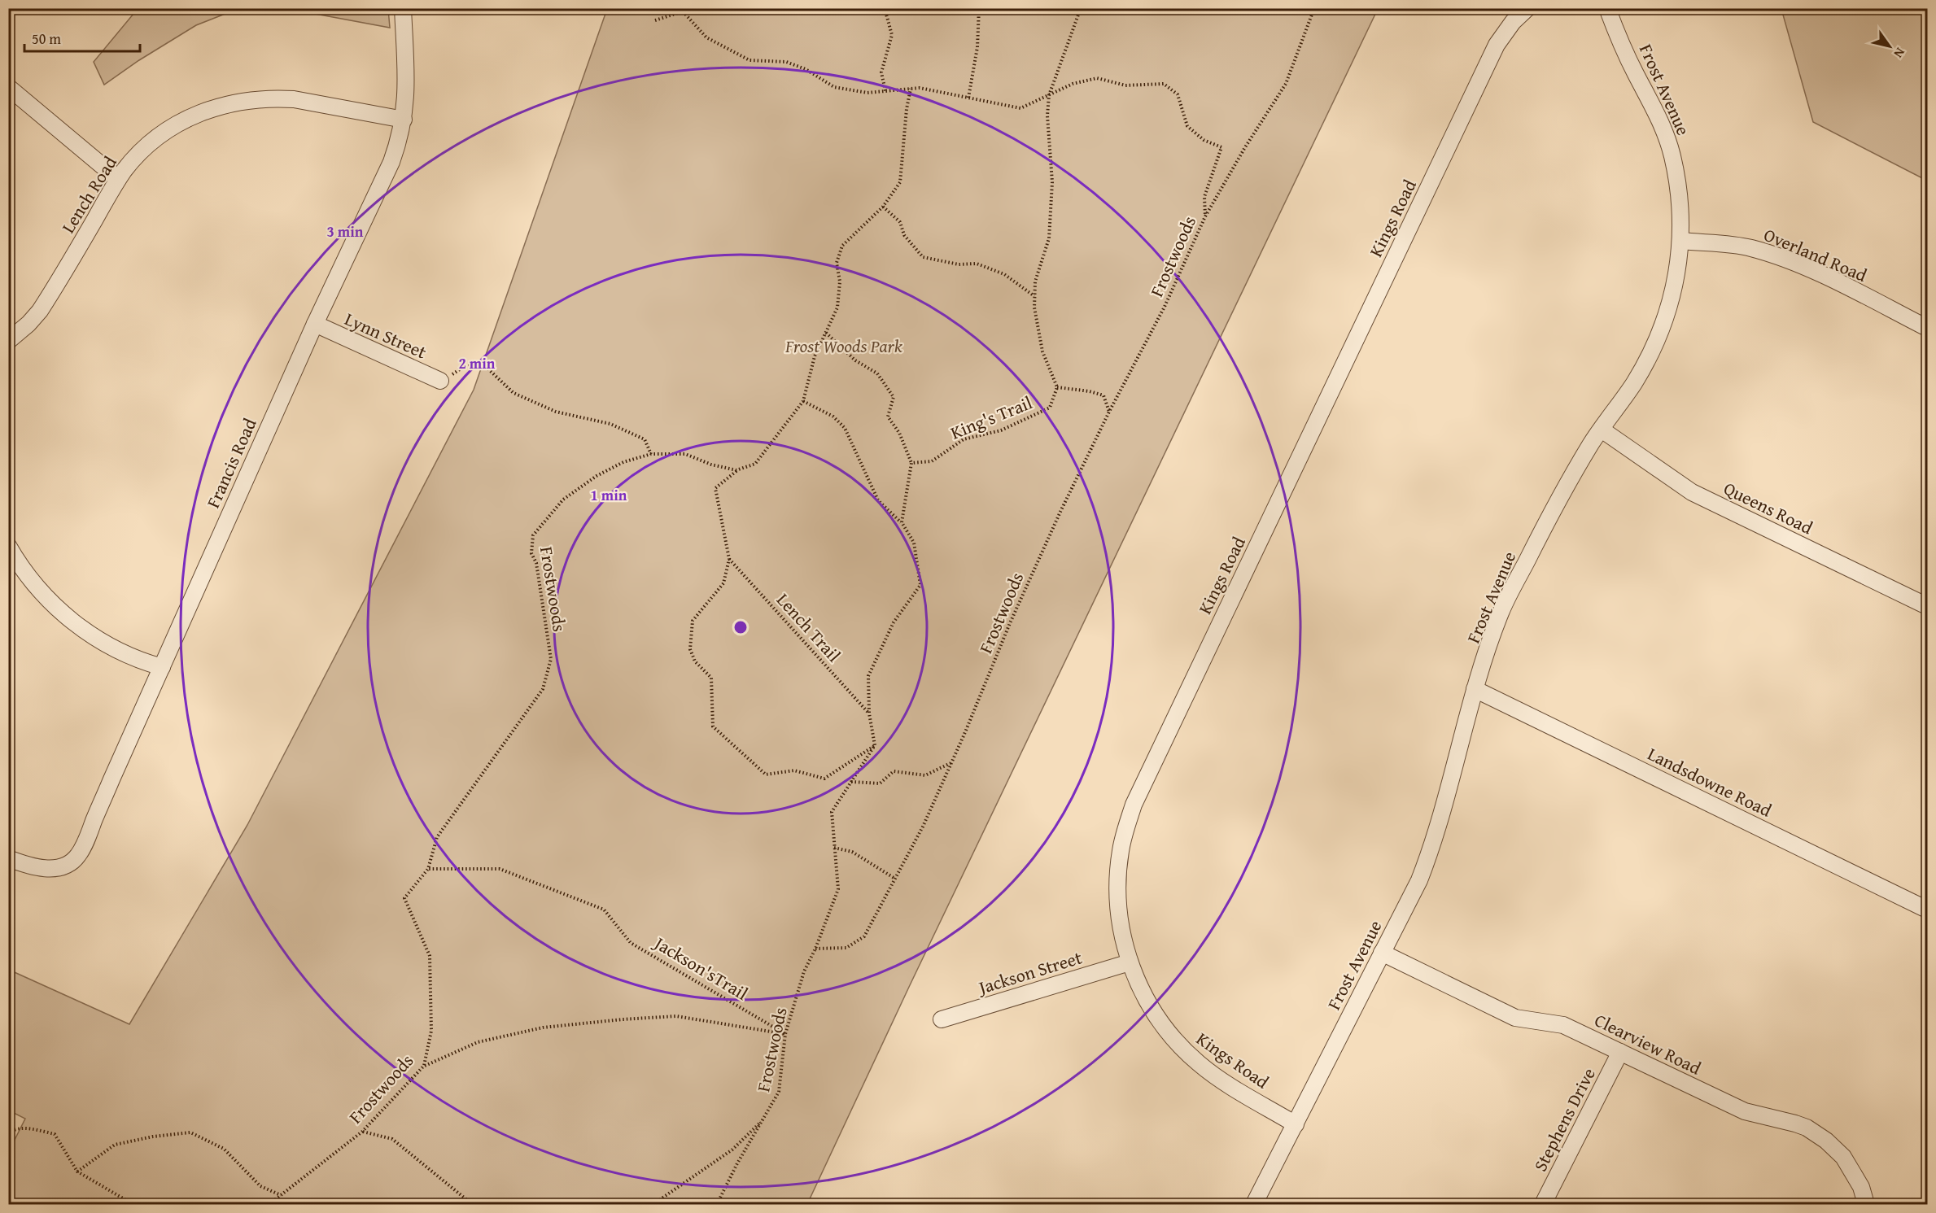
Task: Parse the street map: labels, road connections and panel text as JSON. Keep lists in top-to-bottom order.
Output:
{
  "streets": {
    "street": [
      "Frost Avenue",
      "Lench Road",
      "Kings Road",
      "Overland Road",
      "Lynn Street",
      "Francis Road",
      "Queens Road",
      "Landsdowne Road",
      "Jackson Street",
      "Clearview Road",
      "Stephens Drive"
    ],
    "path": [
      "Frostwoods",
      "King's Trail",
      "Lench Trail",
      "Jackson'sTrail"
    ]
  },
  "crossings": [
    ["Frost Avenue", "Kings Road"],
    ["Frost Avenue", "Overland Road"],
    ["Frost Avenue", "Queens Road"],
    ["Frost Avenue", "Landsdowne Road"],
    ["Frost Avenue", "Clearview Road"],
    ["Lench Road", "Francis Road"],
    ["Kings Road", "Jackson Street"],
    ["Frostwoods", "Jackson'sTrail"],
    ["Lynn Street", "Francis Road"],
    ["Clearview Road", "Stephens Drive"]
  ],
  "parks": ["Frost Woods Park"],
  "scale_bar": "50 m",
  "north": "bottom right",
  "rings": ["3 min", "2 min", "1 min"]
}
